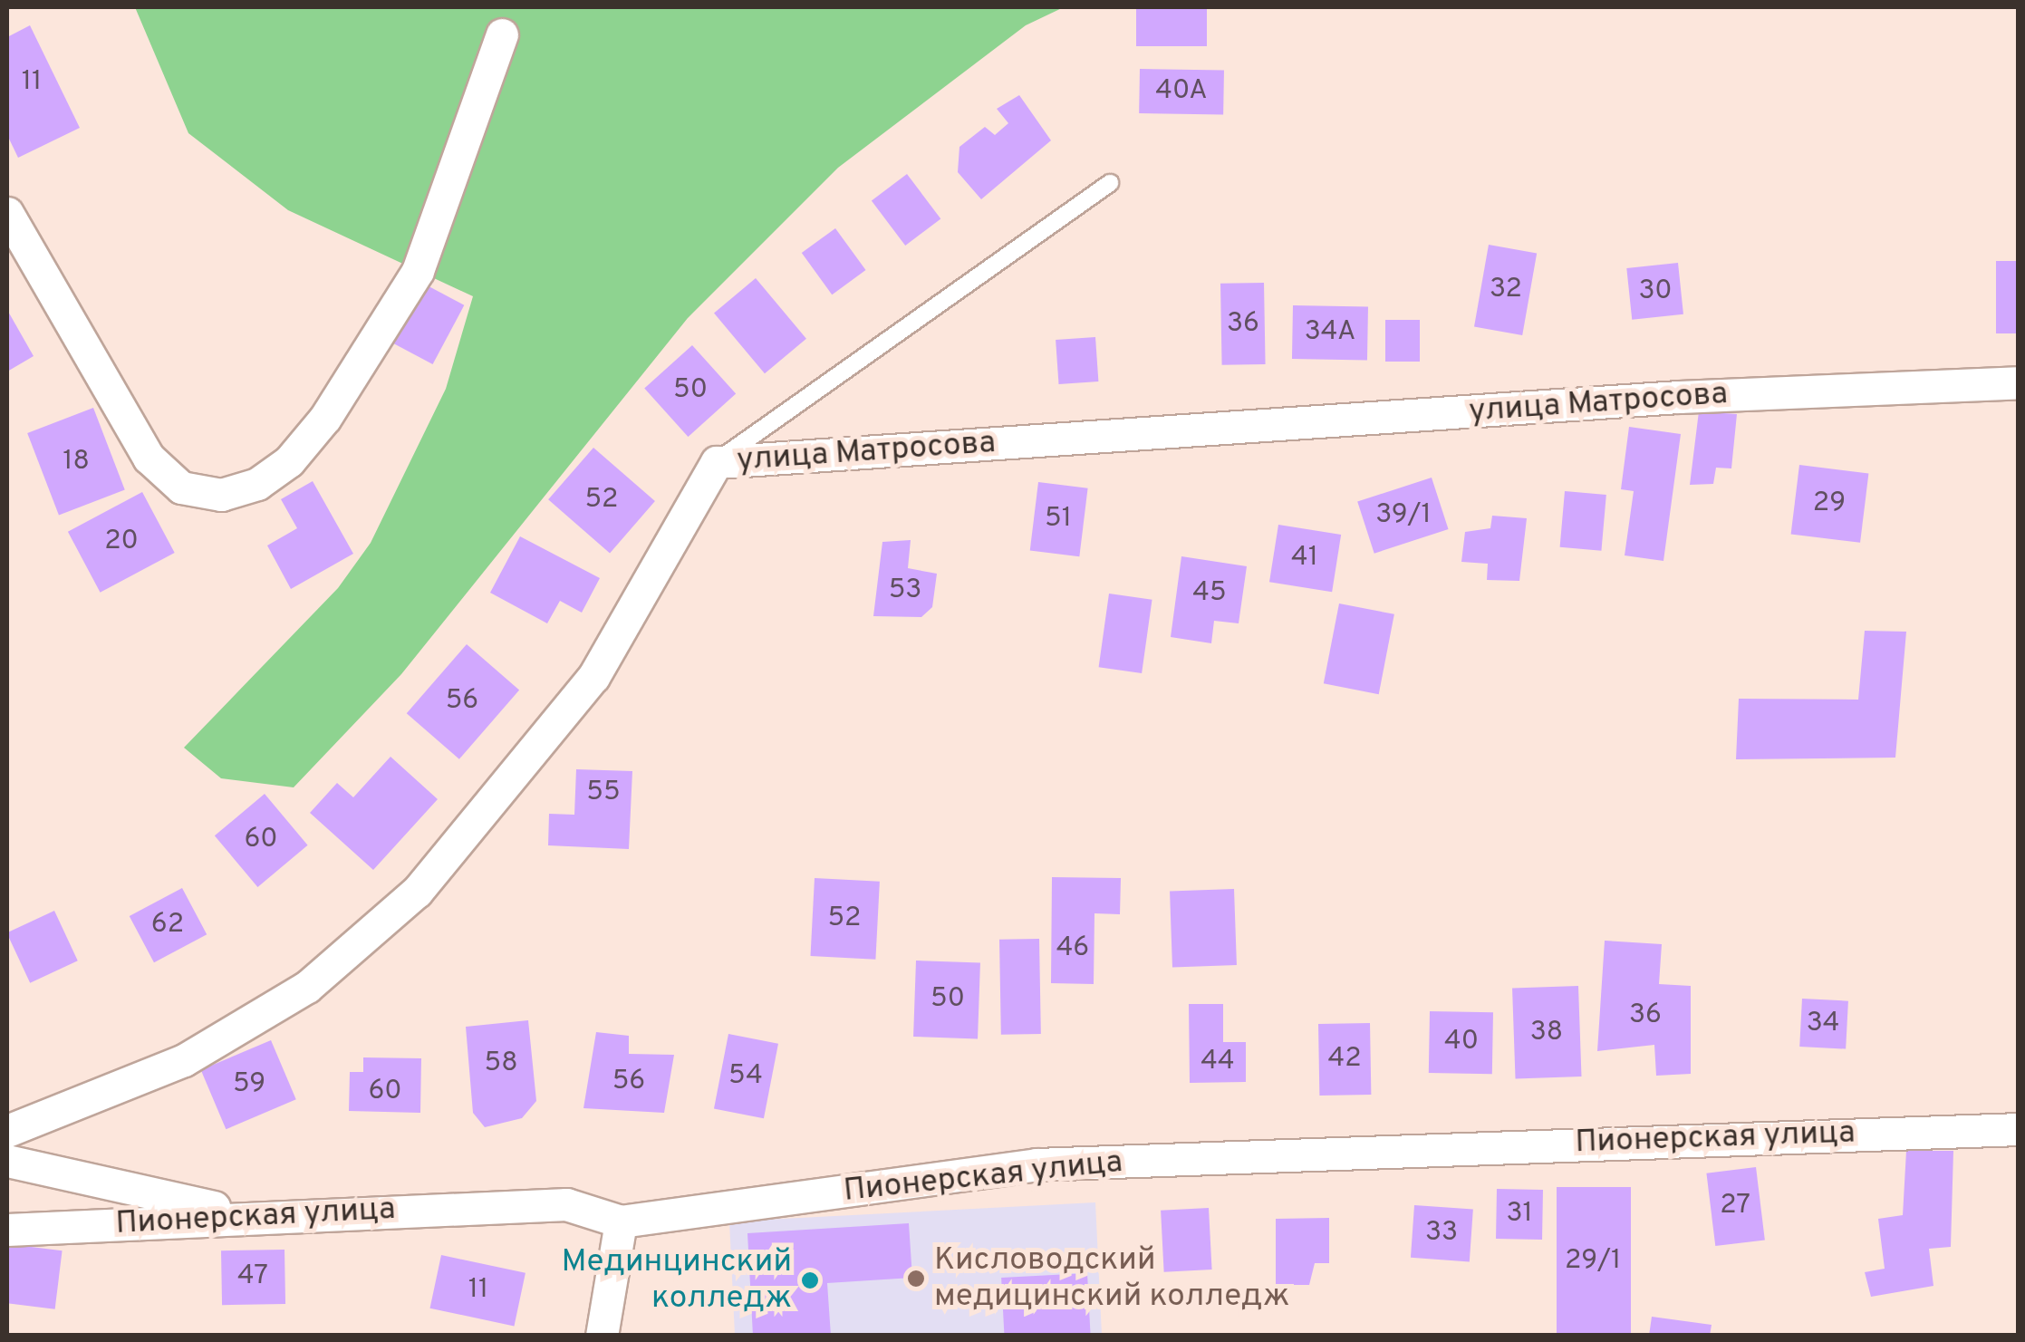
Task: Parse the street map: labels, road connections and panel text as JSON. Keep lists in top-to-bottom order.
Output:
{
  "streets": {
    "street": ["улица Матросова", "Пионерская улица"]
  },
  "places": ["Кисловодский медицинский колледж", "Мединцинский колледж"],
  "house_numbers": [
    "11",
    "40А",
    "32",
    "30",
    "36",
    "34А",
    "50",
    "18",
    "52",
    "29",
    "39/1",
    "51",
    "20",
    "41",
    "53",
    "45",
    "56",
    "55",
    "60",
    "52",
    "62",
    "46",
    "50",
    "36",
    "34",
    "38",
    "40",
    "42",
    "44",
    "58",
    "54",
    "56",
    "59",
    "60",
    "27",
    "31",
    "33",
    "29/1",
    "47",
    "11"
  ]
}
